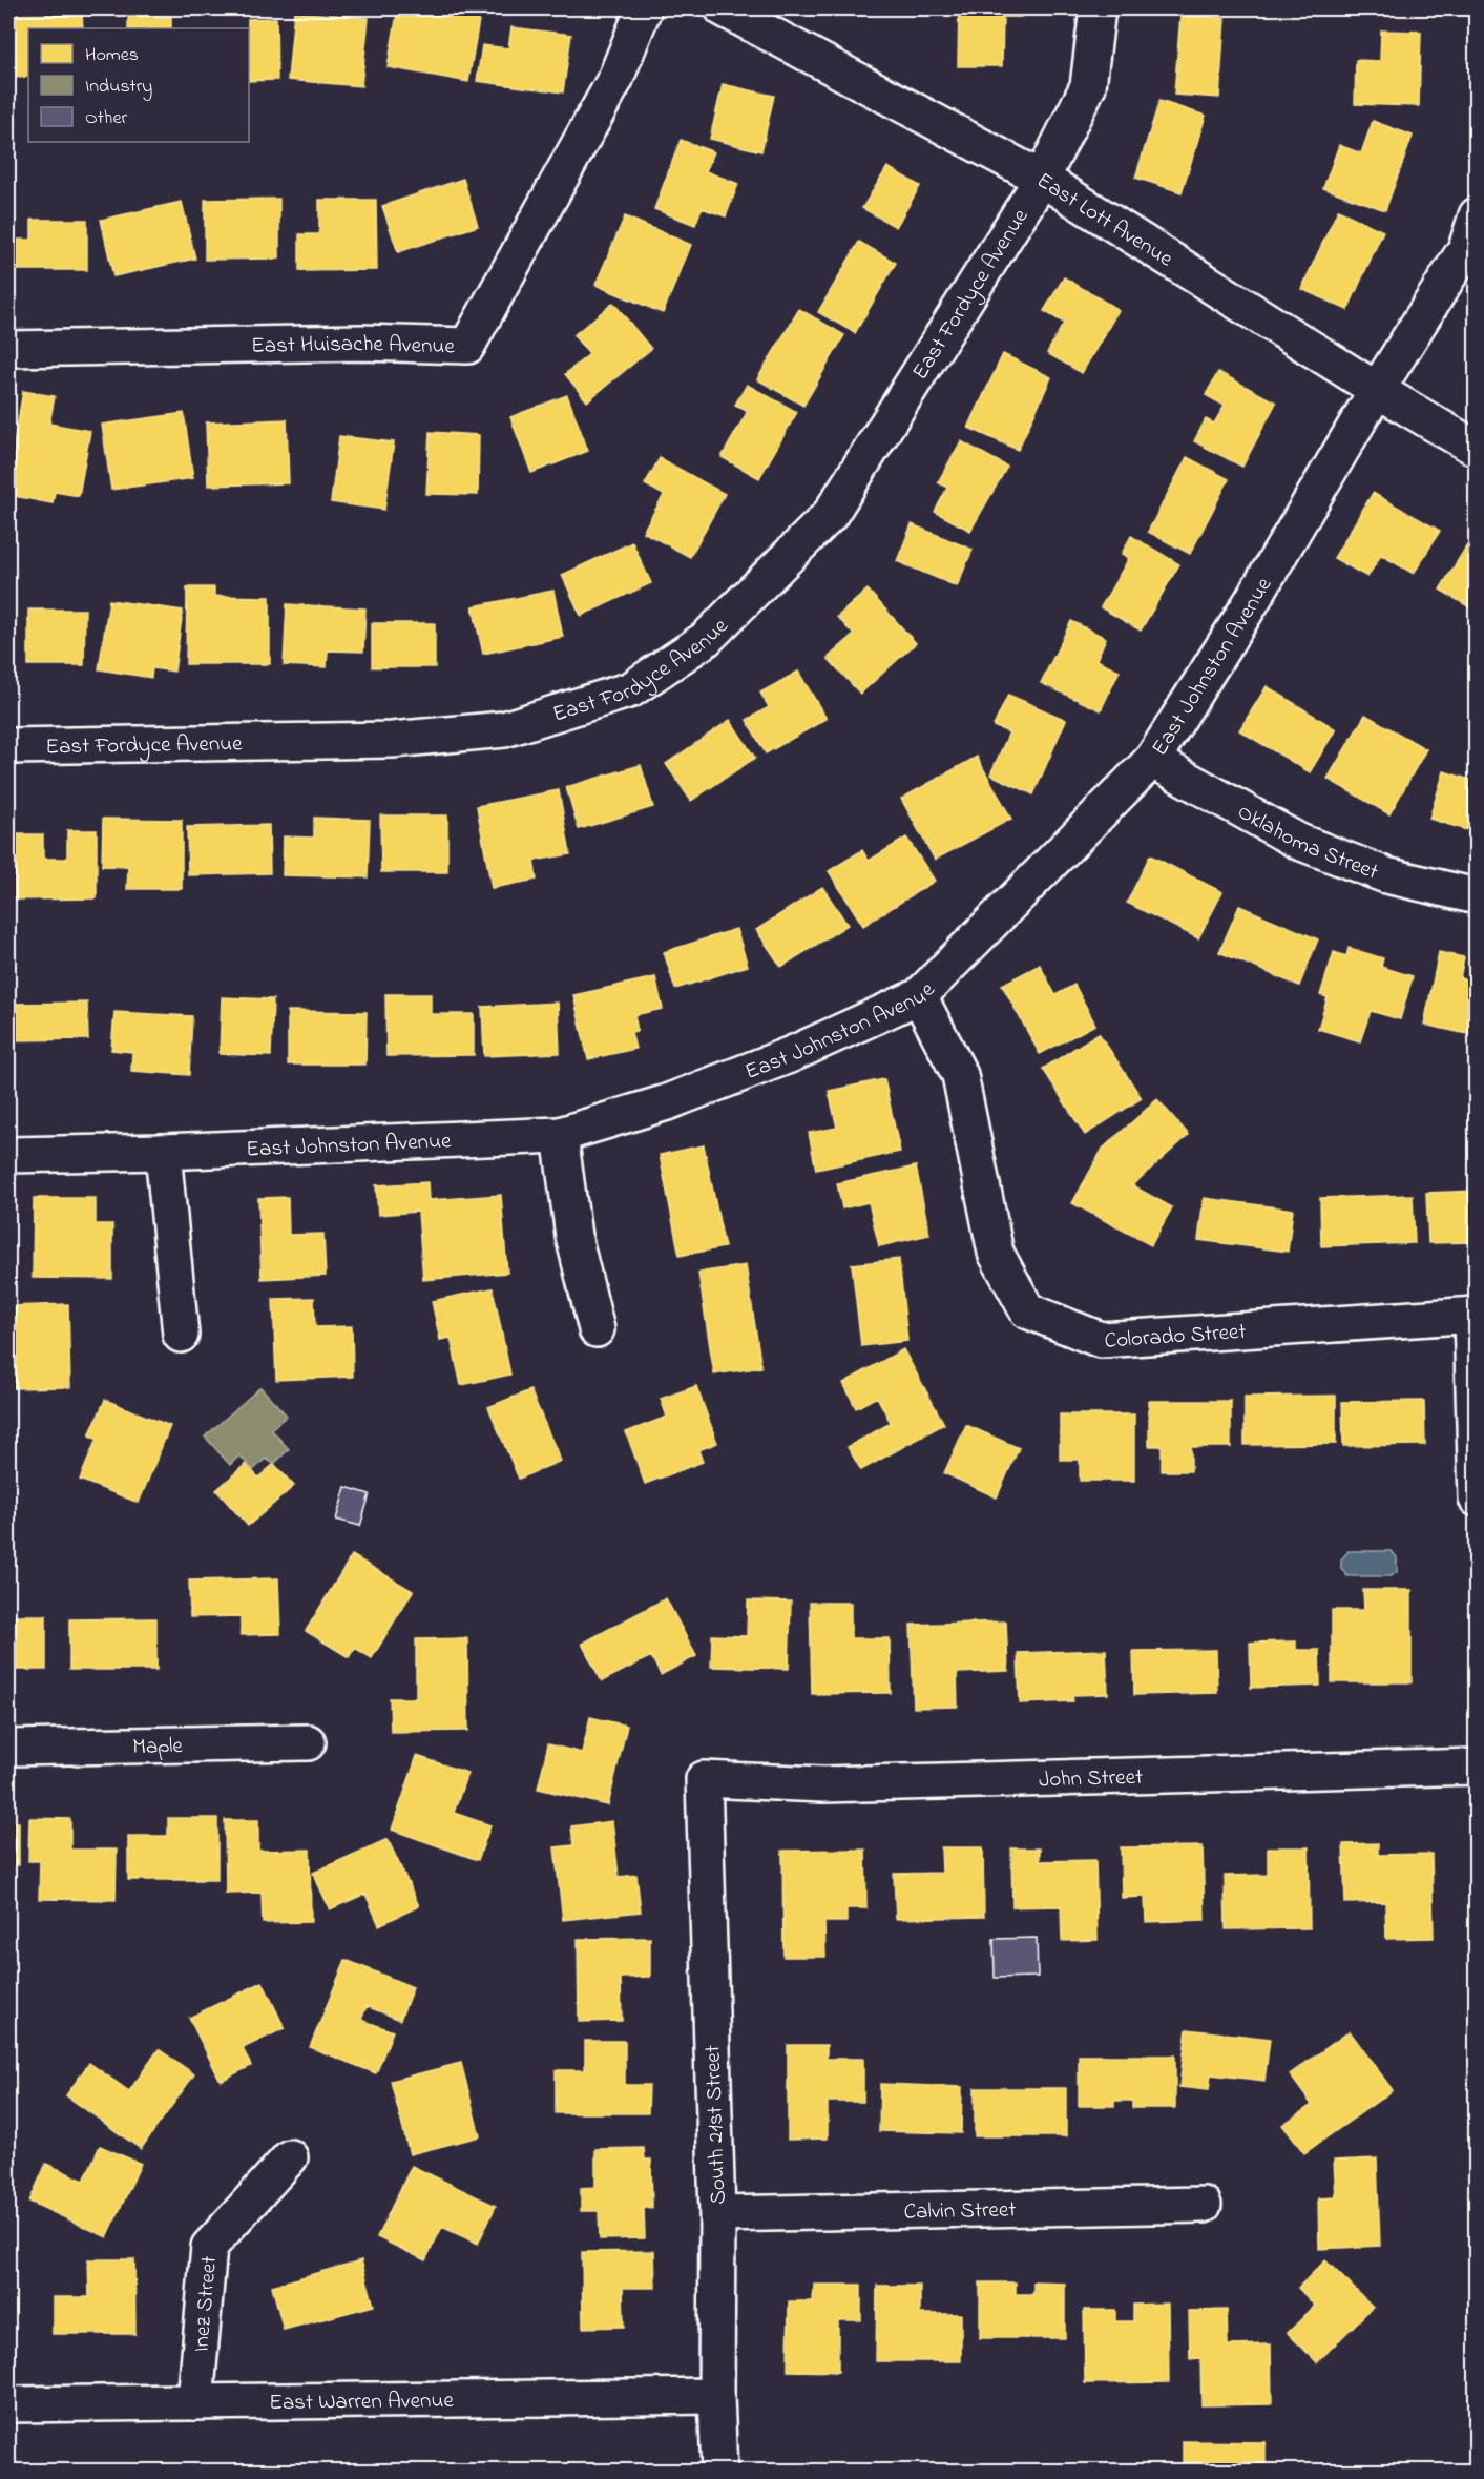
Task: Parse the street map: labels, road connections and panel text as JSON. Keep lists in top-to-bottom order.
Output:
{
  "streets": {
    "street": [
      "East Lott Avenue",
      "East Fordyce Avenue",
      "East Huisache Avenue",
      "East Johnston Avenue",
      "Oklahoma Street",
      "Colorado Street",
      "Maple",
      "John Street",
      "South 21st Street",
      "Calvin Street",
      "Inez Street",
      "East Warren Avenue"
    ]
  },
  "crossings": [
    ["East Lott Avenue", "East Fordyce Avenue"],
    ["East Lott Avenue", "East Johnston Avenue"],
    ["East Johnston Avenue", "Oklahoma Street"],
    ["East Johnston Avenue", "Colorado Street"],
    ["John Street", "South 21st Street"],
    ["South 21st Street", "Calvin Street"],
    ["South 21st Street", "East Warren Avenue"],
    ["Inez Street", "East Warren Avenue"]
  ],
  "legend": ["Homes", "Industry", "Other"]
}
